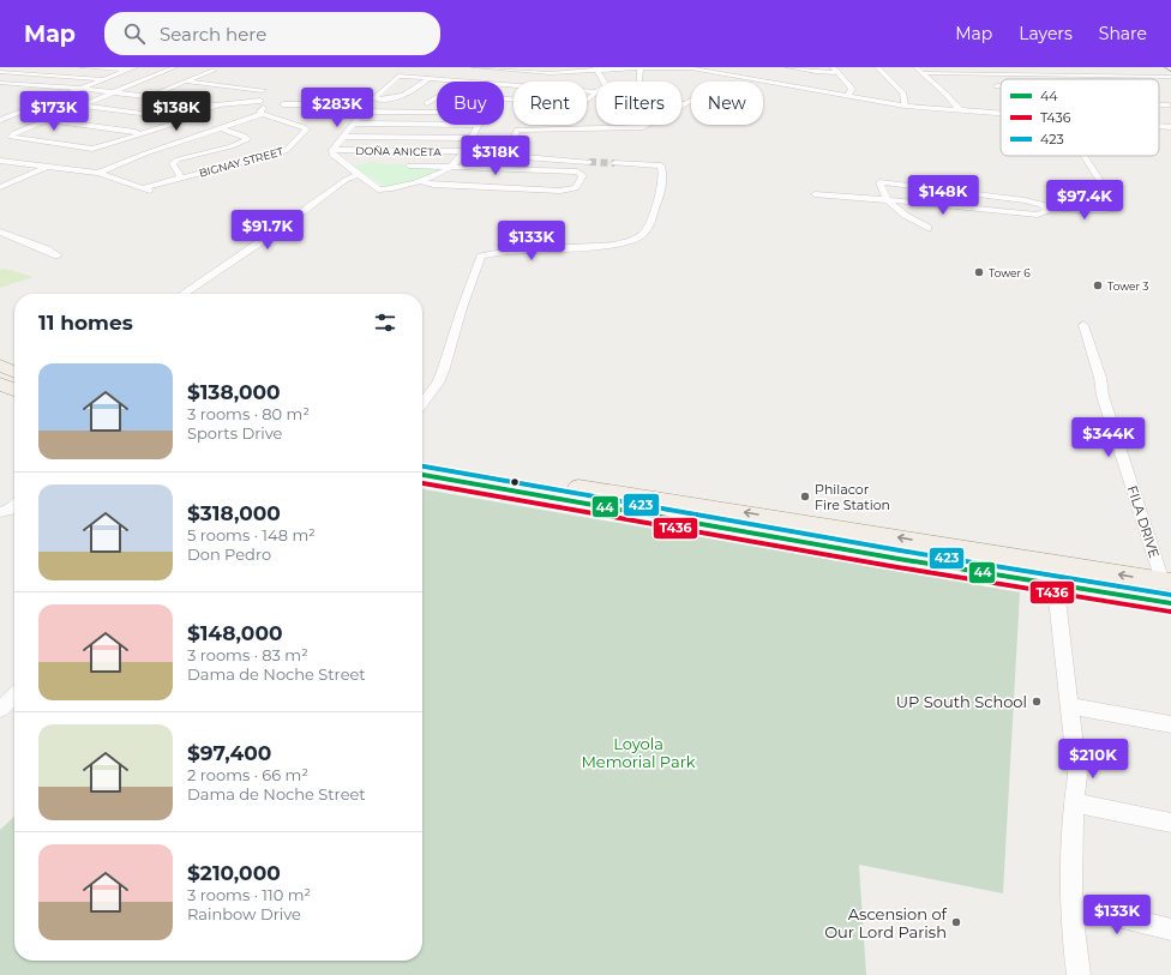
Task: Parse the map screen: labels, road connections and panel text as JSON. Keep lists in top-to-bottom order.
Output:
{
  "streets": {
    "street": ["DOÑA ANICETA", "BIGNAY STREET", "FILA DRIVE"]
  },
  "parks": ["Loyola Memorial Park"],
  "places": [
    "Tower 6",
    "Tower 3",
    "Philacor Fire Station",
    "UP South School",
    "Ascension of Our Lord Parish"
  ],
  "lines": ["transit line 423", "transit line 44", "transit line T436"],
  "legend": ["44", "T436", "423"],
  "page": {
    "header": "Map",
    "search": "Search here",
    "nav": ["Map", "Layers", "Share"],
    "chip": [
      "Buy",
      "Rent",
      "Filters",
      "New"
    ],
    "price": [
      "$283K",
      "$173K",
      "$138K",
      "$318K",
      "$148K",
      "$97.4K",
      "$91.7K",
      "$133K",
      "$344K",
      "$210K",
      "$133K"
    ],
    "heading": "11 homes",
    "list": [
      {
        "name": "$138,000",
        "note": "3 rooms · 80 m² · Sports Drive"
      },
      {
        "name": "$318,000",
        "note": "5 rooms · 148 m² · Don Pedro"
      },
      {
        "name": "$148,000",
        "note": "3 rooms · 83 m² · Dama de Noche Street"
      },
      {
        "name": "$97,400",
        "note": "2 rooms · 66 m² · Dama de Noche Street"
      },
      {
        "name": "$210,000",
        "note": "3 rooms · 110 m² · Rainbow Drive"
      }
    ]
  }
}
